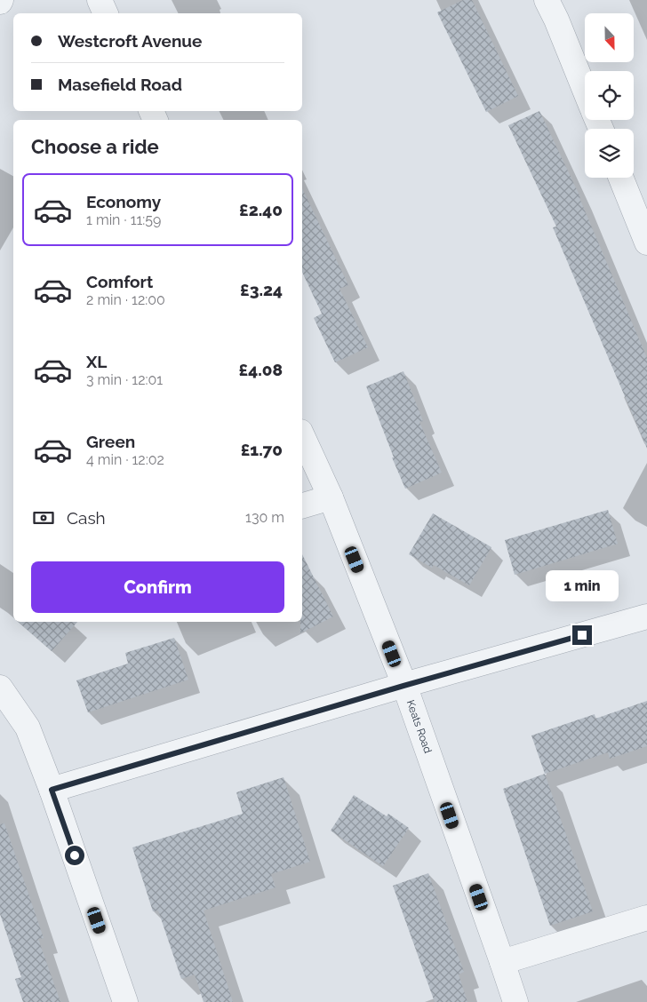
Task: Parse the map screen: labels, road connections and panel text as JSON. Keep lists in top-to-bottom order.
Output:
{
  "streets": {
    "street": ["Keats Road"]
  },
  "north": "bottom",
  "page": {
    "banner": ["Westcroft Avenue", "Masefield Road"],
    "heading": "Choose a ride",
    "list": [
      {
        "name": "Economy",
        "note": "1 min · 11:59",
        "value": "£2.40"
      },
      {
        "name": "Comfort",
        "note": "2 min · 12:00",
        "value": "£3.24"
      },
      {
        "name": "XL",
        "note": "3 min · 12:01",
        "value": "£4.08"
      },
      {
        "name": "Green",
        "note": "4 min · 12:02",
        "value": "£1.70"
      }
    ],
    "pay": ["Cash", "130 m"],
    "buttons": "Confirm",
    "bubble": "1 min"
  }
}
